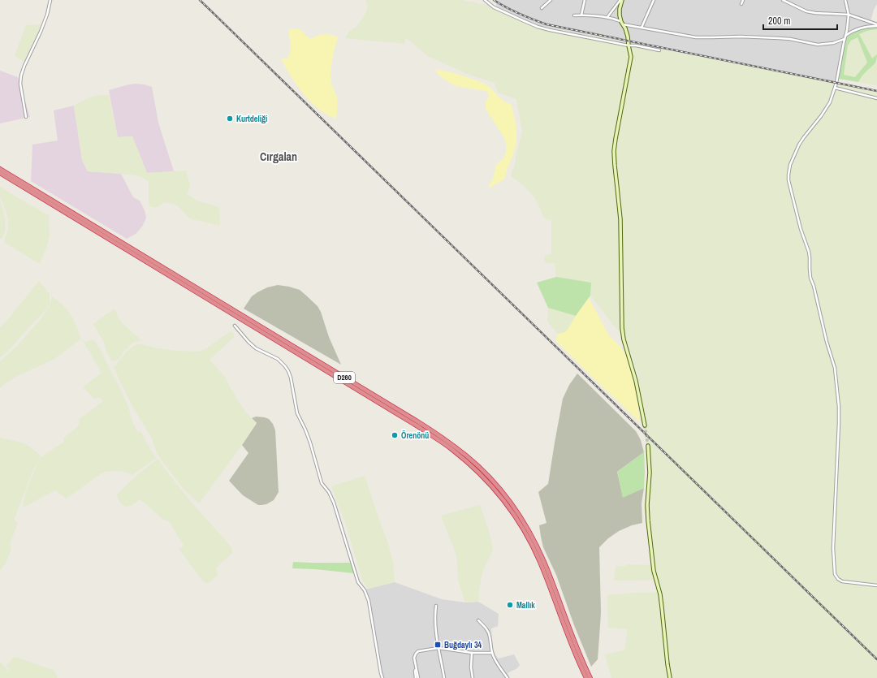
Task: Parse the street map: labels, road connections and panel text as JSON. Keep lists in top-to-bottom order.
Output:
{
  "streets": {
    "highway": ["D260"]
  },
  "districts": ["Cırgalan"],
  "places": {
    "other": ["Kurtdeliği", "Örenönü", "Mallık"],
    "transit": ["Buğdaylı 34"]
  },
  "scale_bar": "200 m"
}
